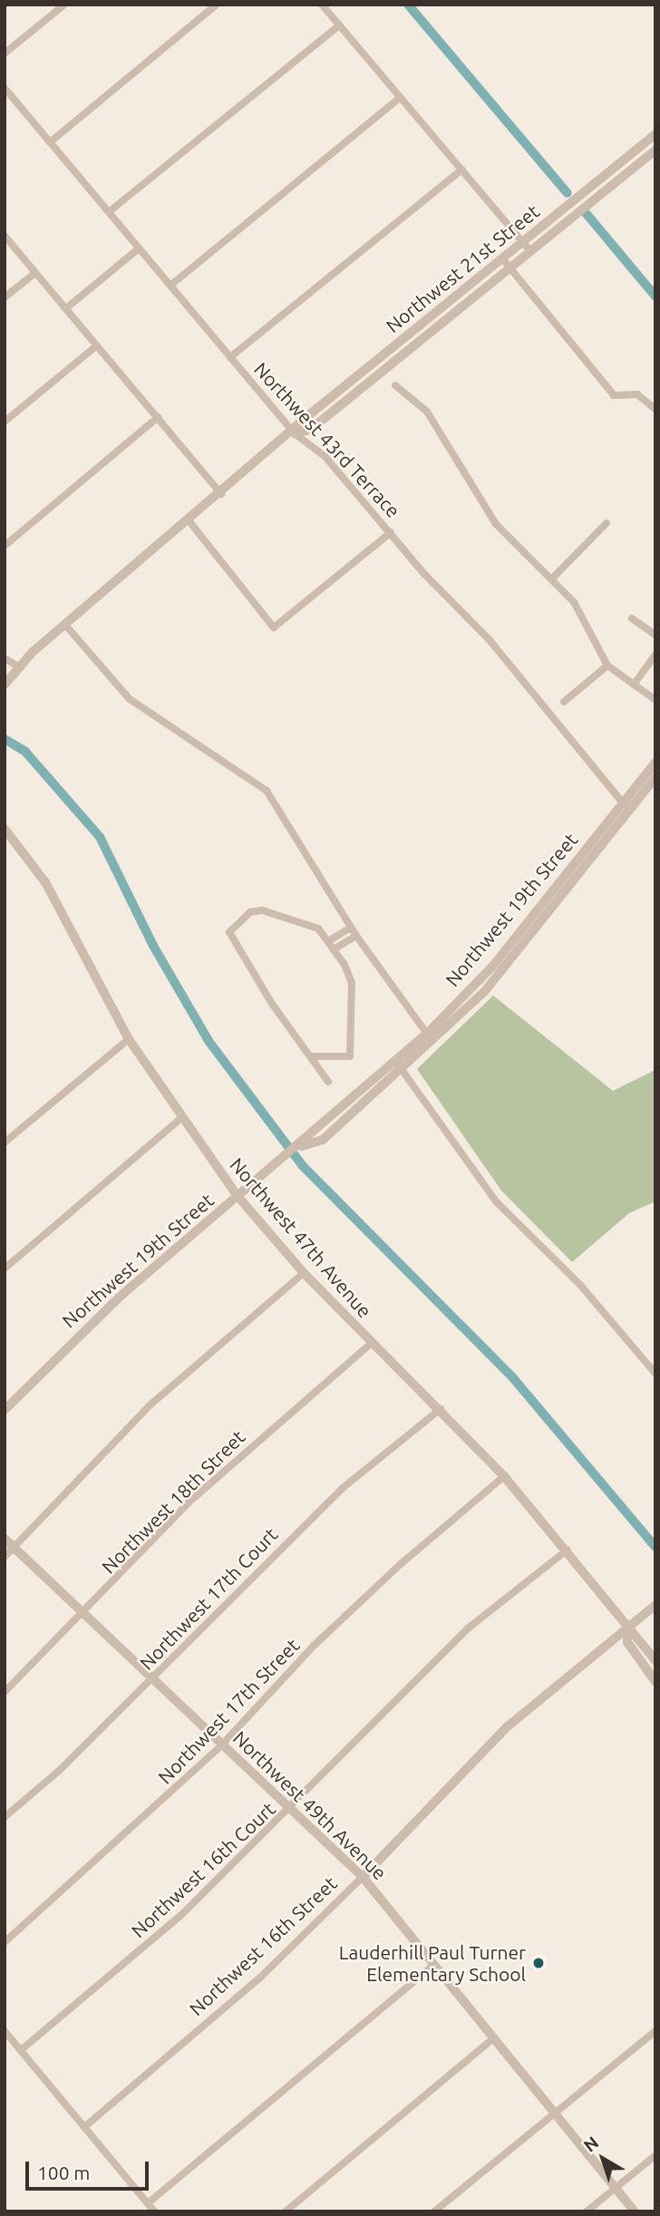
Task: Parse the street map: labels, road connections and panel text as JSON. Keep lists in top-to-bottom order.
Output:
{
  "streets": {
    "street": [
      "Northwest 21st Street",
      "Northwest 43rd Terrace",
      "Northwest 19th Street",
      "Northwest 47th Avenue",
      "Northwest 18th Street",
      "Northwest 17th Court",
      "Northwest 17th Street",
      "Northwest 49th Avenue",
      "Northwest 16th Court",
      "Northwest 16th Street"
    ]
  },
  "crossings": [
    ["Northwest 21st Street", "Northwest 43rd Terrace"],
    ["Northwest 43rd Terrace", "Northwest 19th Street"],
    ["Northwest 19th Street", "Northwest 47th Avenue"],
    ["Northwest 47th Avenue", "Northwest 18th Street"],
    ["Northwest 47th Avenue", "Northwest 17th Court"],
    ["Northwest 47th Avenue", "Northwest 17th Street"],
    ["Northwest 47th Avenue", "Northwest 16th Court"],
    ["Northwest 47th Avenue", "Northwest 16th Street"],
    ["Northwest 18th Street", "Northwest 49th Avenue"],
    ["Northwest 17th Court", "Northwest 49th Avenue"],
    ["Northwest 17th Street", "Northwest 49th Avenue"],
    ["Northwest 49th Avenue", "Northwest 16th Court"],
    ["Northwest 49th Avenue", "Northwest 16th Street"]
  ],
  "places": ["Lauderhill Paul Turner Elementary School"],
  "scale_bar": "100 m",
  "north": "top left"
}
